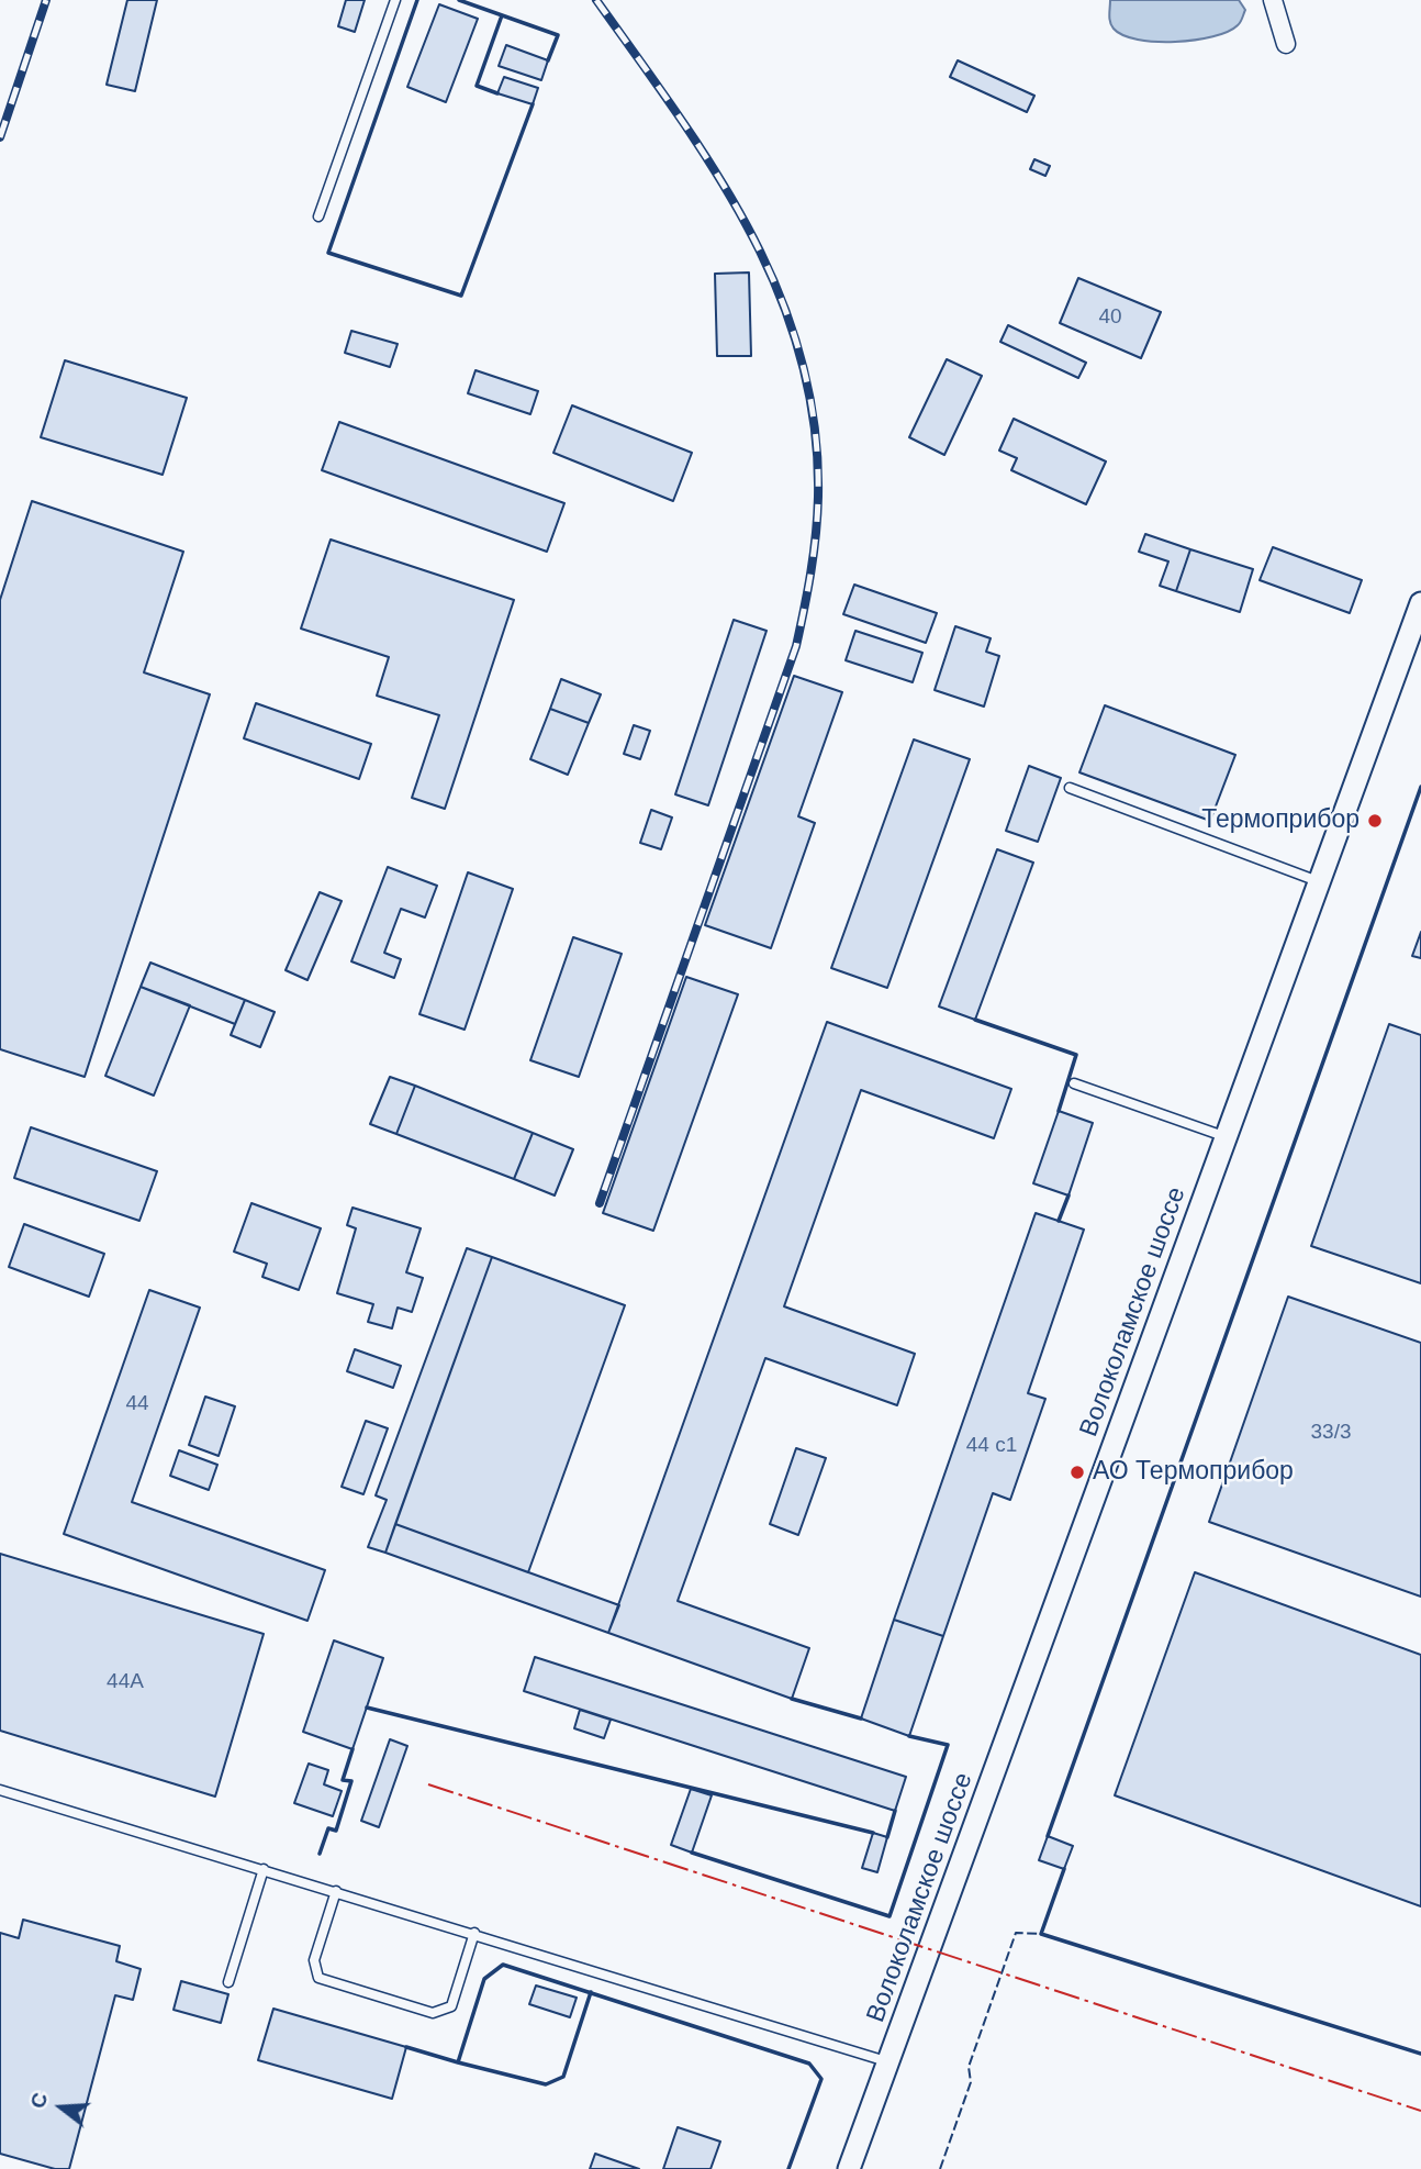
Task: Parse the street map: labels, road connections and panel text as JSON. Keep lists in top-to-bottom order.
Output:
{
  "streets": {
    "street": ["Волоколамское шоссе"]
  },
  "places": ["Термоприбор", "АО Термоприбор"],
  "house_numbers": [
    "40",
    "44",
    "33/3",
    "44 с1",
    "44А"
  ],
  "north": "left"
}
